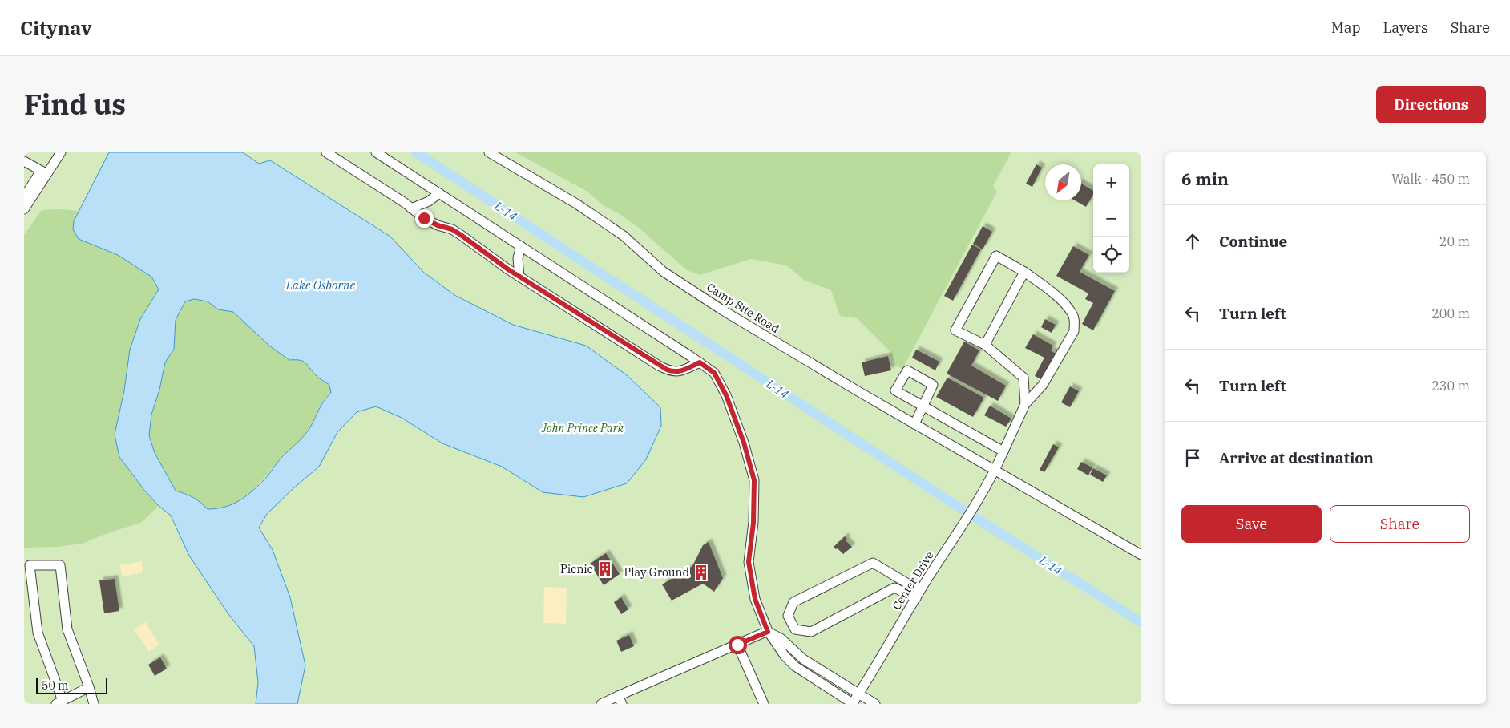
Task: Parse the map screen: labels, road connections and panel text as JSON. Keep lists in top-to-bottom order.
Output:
{
  "streets": {
    "street": ["Camp Site Road", "Center Drive"]
  },
  "crossings": [
    ["Camp Site Road", "Center Drive"]
  ],
  "water": ["L-14", "Lake Osborne"],
  "parks": ["John Prince Park"],
  "places": {
    "building": ["Picnic", "Play Ground"]
  },
  "scale_bar": "50 m",
  "north": "bottom left",
  "page": {
    "header": "Citynav",
    "nav": ["Map", "Layers", "Share"],
    "title": "Find us",
    "buttons": [
      "Directions",
      ["Save", "Share"]
    ],
    "heading": ["6 min", "Walk · 450 m"],
    "map_buttons": ["+", "−"],
    "list": [
      ["Continue", "20 m"],
      ["Turn left", "200 m"],
      ["Turn left", "230 m"],
      "Arrive at destination"
    ],
    "scale": "50 m"
  }
}
